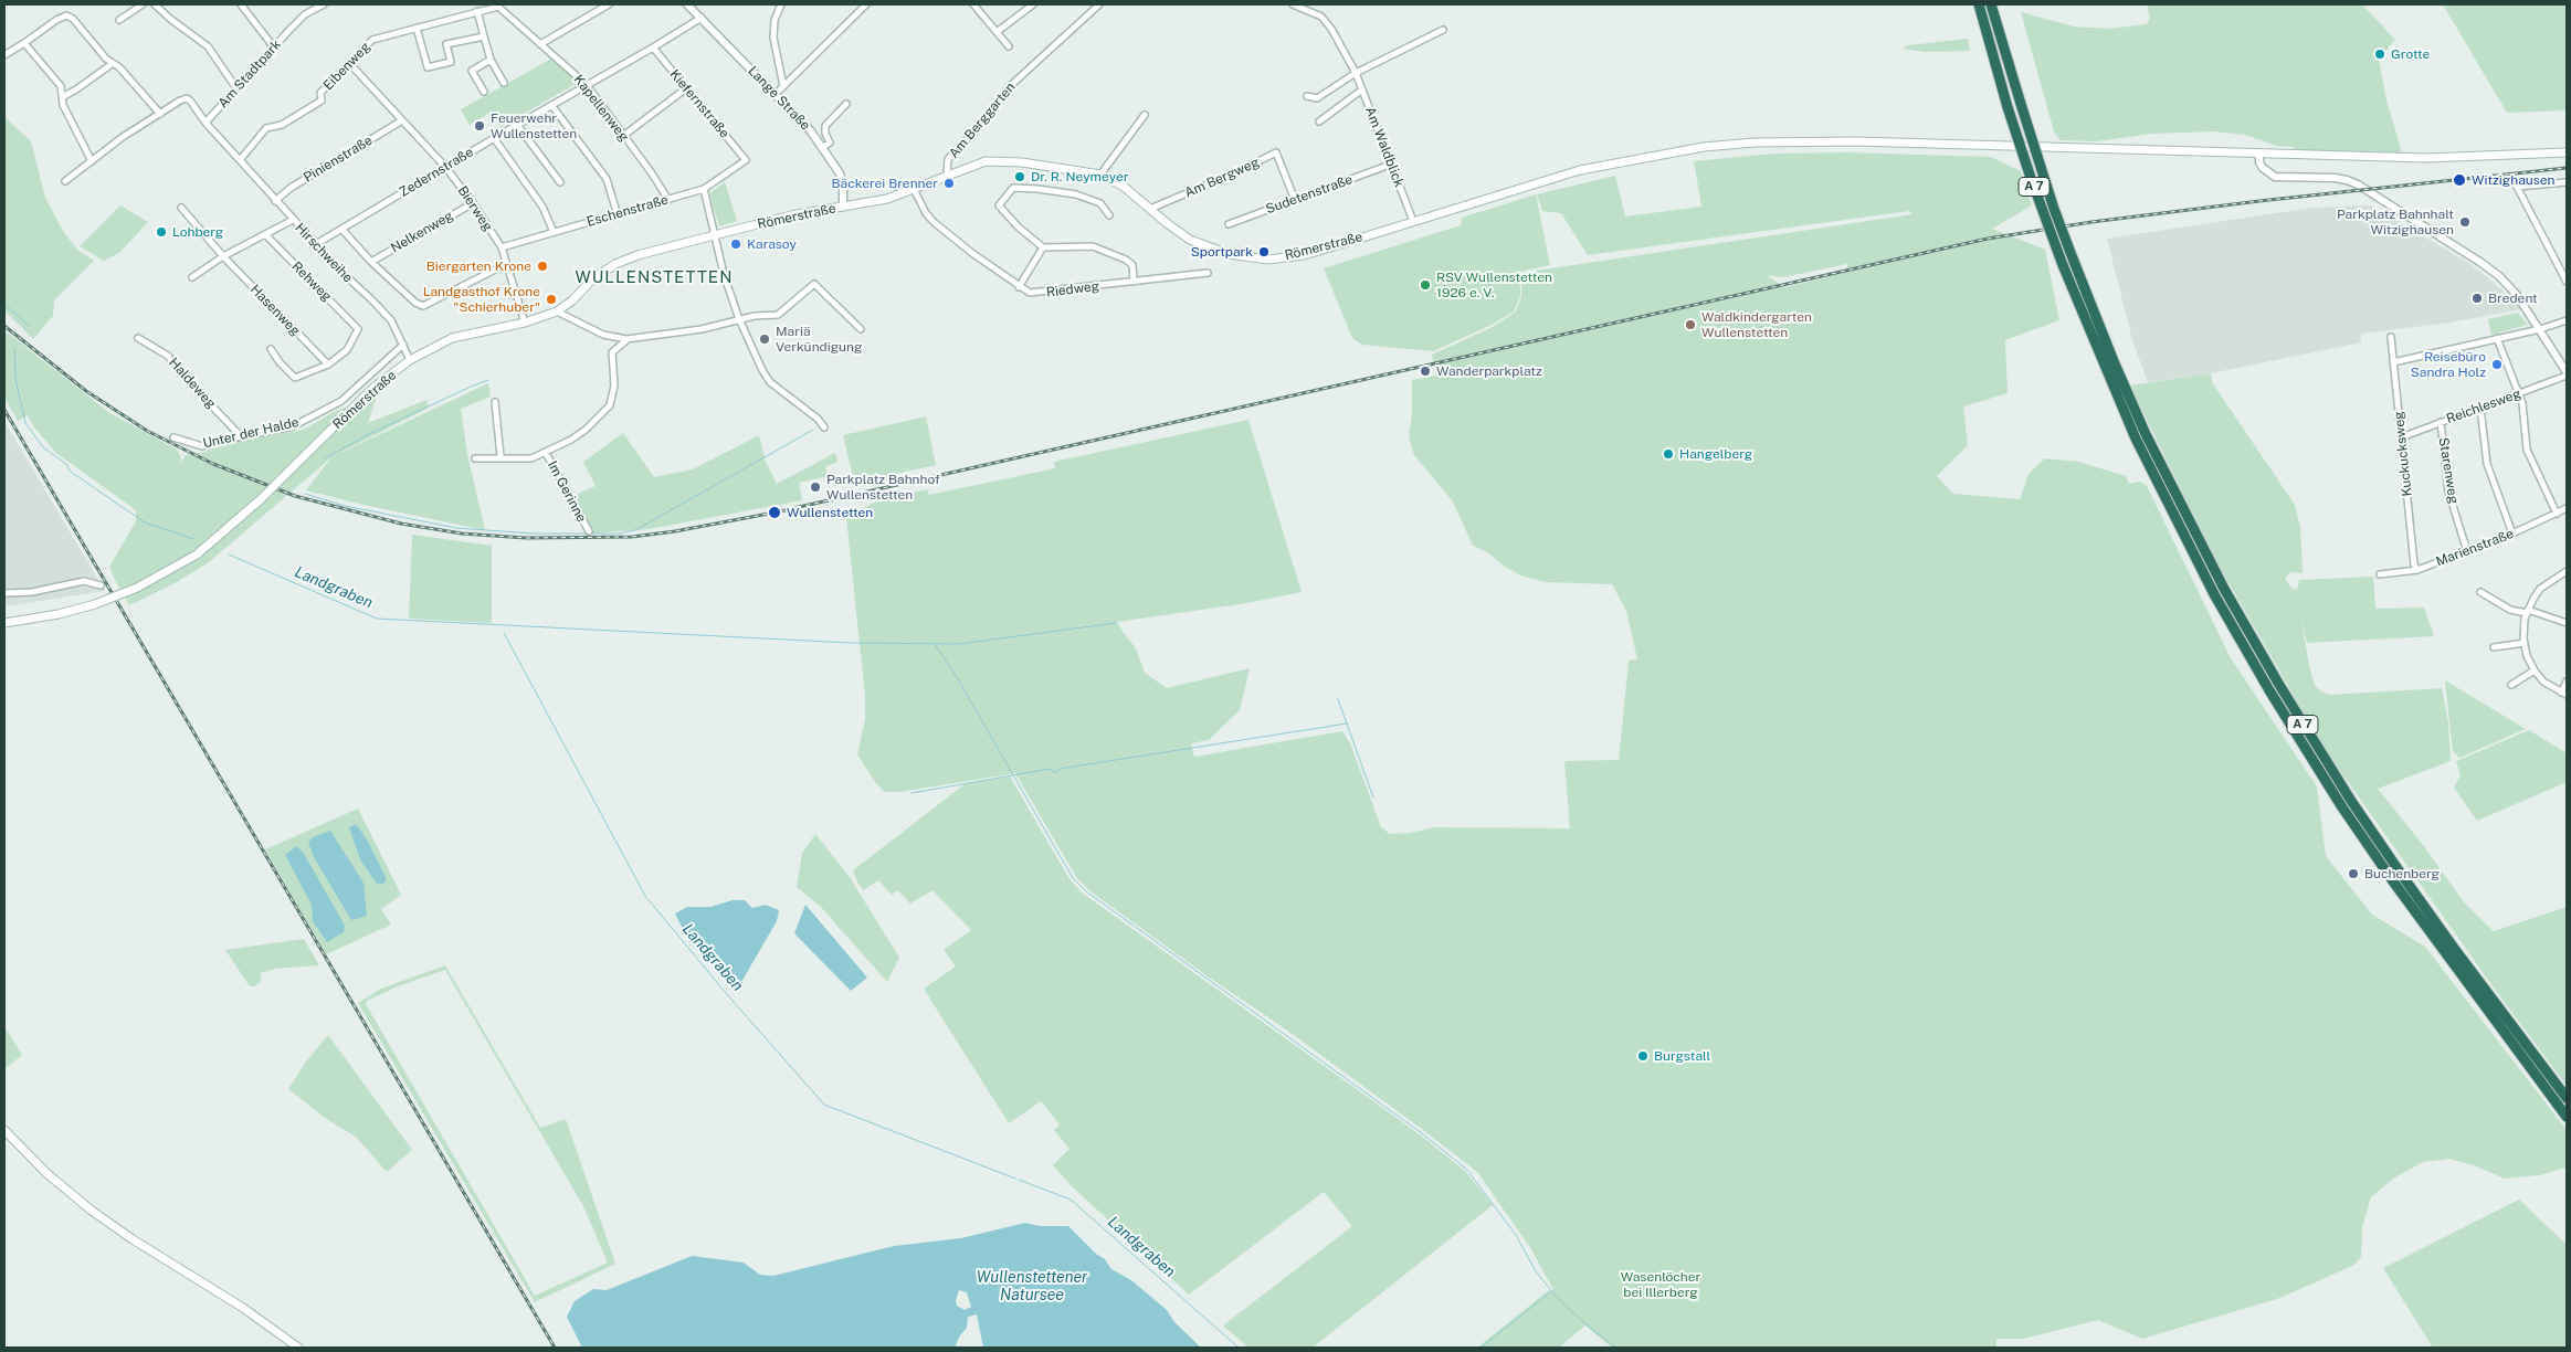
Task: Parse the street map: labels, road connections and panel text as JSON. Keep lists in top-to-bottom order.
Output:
{
  "streets": {
    "highway": ["A 7"],
    "main road": ["Römerstraße"],
    "street": [
      "Eibenweg",
      "Am Stadtpark",
      "Lange Straße",
      "Kiefernstraße",
      "Kapellenweg",
      "Am Berggarten",
      "Am Waldblick",
      "Pinienstraße",
      "Zedernstraße",
      "Am Bergweg",
      "Sudetenstraße",
      "Bierweg",
      "Eschenstraße",
      "Nelkenweg",
      "Hirschweihe",
      "Rehweg",
      "Riedweg",
      "Hasenweg",
      "Haldeweg",
      "Reichlesweg",
      "Unter der Halde",
      "Kuckucksweg",
      "Starenweg",
      "Im Gerinne",
      "Marienstraße"
    ]
  },
  "crossings": [
    ["Eibenweg", "Kapellenweg"],
    ["Eibenweg", "Bierweg"],
    ["Eibenweg", "Hirschweihe"],
    ["Am Stadtpark", "Hirschweihe"],
    ["Lange Straße", "Zedernstraße"],
    ["Lange Straße", "Römerstraße"],
    ["Kiefernstraße", "Zedernstraße"],
    ["Kiefernstraße", "Eschenstraße"],
    ["Kapellenweg", "Zedernstraße"],
    ["Kapellenweg", "Eschenstraße"],
    ["Am Berggarten", "Römerstraße"],
    ["Am Waldblick", "Sudetenstraße"],
    ["Am Waldblick", "Römerstraße"],
    ["Pinienstraße", "Bierweg"],
    ["Pinienstraße", "Hirschweihe"],
    ["Zedernstraße", "Bierweg"],
    ["Zedernstraße", "Hirschweihe"],
    ["Am Bergweg", "Sudetenstraße"],
    ["Am Bergweg", "Römerstraße"],
    ["Bierweg", "Eschenstraße"],
    ["Bierweg", "Römerstraße"],
    ["Bierweg", "Nelkenweg"],
    ["Römerstraße", "Hirschweihe"],
    ["Römerstraße", "Riedweg"],
    ["Hirschweihe", "Unter der Halde"],
    ["Rehweg", "Hasenweg"],
    ["Haldeweg", "Unter der Halde"],
    ["Reichlesweg", "Kuckucksweg"],
    ["Reichlesweg", "Starenweg"],
    ["Kuckucksweg", "Marienstraße"],
    ["Starenweg", "Marienstraße"]
  ],
  "districts": ["WULLENSTETTEN"],
  "water": ["Landgraben", "Wullenstettener Natursee"],
  "parks": ["Wasenlöcher bei Illerberg"],
  "places": [
    "Grotte",
    "Feuerwehr Wullenstetten",
    "Dr. R. Neymeyer",
    "Witzighausen",
    "Bäckerei Brenner",
    "Parkplatz Bahnhalt Witzighausen",
    "Lohberg",
    "Karasoy",
    "Sportpark",
    "Biergarten Krone",
    "RSV Wullenstetten 1926 e. V.",
    "Bredent",
    "Landgasthof Krone \"Schierhuber\"",
    "Waldkindergarten Wullenstetten",
    "Mariä Verkündigung",
    "Reisebüro Sandra Holz",
    "Wanderparkplatz",
    "Hangelberg",
    "Parkplatz Bahnhof Wullenstetten",
    "Wullenstetten",
    "Buchenberg",
    "Burgstall"
  ]
}
